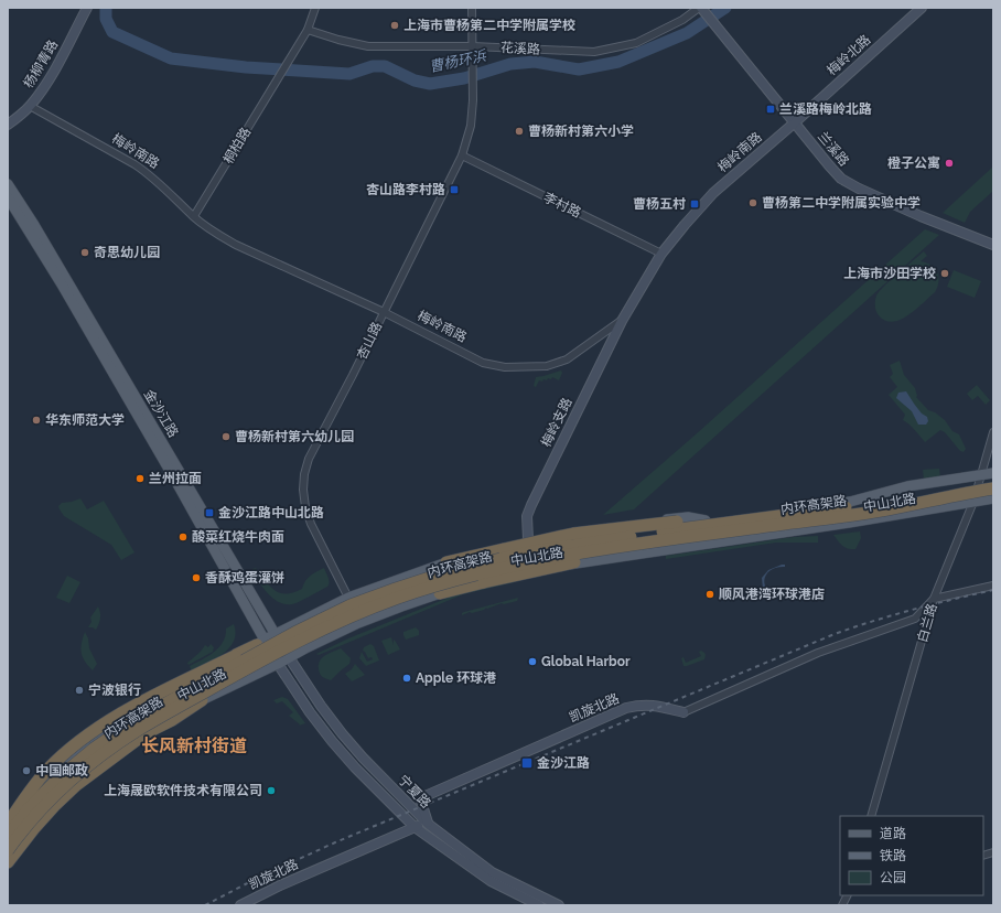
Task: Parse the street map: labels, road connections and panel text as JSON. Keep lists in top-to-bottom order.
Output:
{
  "streets": {
    "highway": ["内环高架路"],
    "main road": ["金沙江路", "中山北路"],
    "street": [
      "花溪路",
      "梅岭北路",
      "杨柳青路",
      "桐柏路",
      "兰溪路",
      "梅岭南路",
      "李村路",
      "杏山路",
      "梅岭支路",
      "白兰路",
      "凯旋北路",
      "宁夏路"
    ]
  },
  "crossings": [
    ["花溪路", "桐柏路"],
    ["花溪路", "兰溪路"],
    ["花溪路", "杏山路"],
    ["梅岭北路", "兰溪路"],
    ["梅岭北路", "梅岭南路"],
    ["杨柳青路", "梅岭南路"],
    ["桐柏路", "梅岭南路"],
    ["兰溪路", "梅岭南路"],
    ["梅岭南路", "李村路"],
    ["梅岭南路", "杏山路"],
    ["梅岭南路", "梅岭支路"],
    ["李村路", "杏山路"],
    ["杏山路", "中山北路"],
    ["金沙江路", "中山北路"],
    ["金沙江路", "宁夏路"],
    ["梅岭支路", "中山北路"],
    ["中山北路", "白兰路"],
    ["中山北路", "宁夏路"],
    ["白兰路", "凯旋北路"],
    ["凯旋北路", "宁夏路"]
  ],
  "districts": ["长风新村街道"],
  "water": ["曹杨环浜"],
  "places": {
    "other": [
      "上海市曹杨第二中学附属学校",
      "曹杨新村第六小学",
      "橙子公寓",
      "曹杨第二中学附属实验中学",
      "奇思幼儿园",
      "上海市沙田学校",
      "华东师范大学",
      "曹杨新村第六幼儿园",
      "兰州拉面",
      "酸菜红烧牛肉面",
      "香酥鸡蛋灌饼",
      "顺风港湾环球港店",
      "Global Harbor",
      "Apple 环球港",
      "宁波银行",
      "中国邮政",
      "上海晟欧软件技术有限公司"
    ],
    "transit": [
      "兰溪路梅岭北路",
      "杏山路李村路",
      "曹杨五村",
      "金沙江路中山北路",
      "金沙江路"
    ]
  },
  "legend": ["道路", "铁路", "公园"]
}
